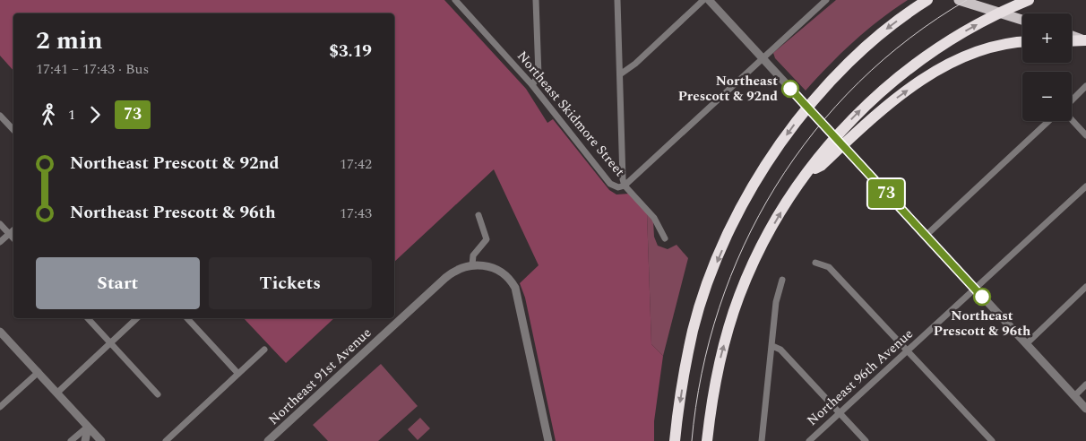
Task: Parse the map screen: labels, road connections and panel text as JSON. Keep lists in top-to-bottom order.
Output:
{
  "streets": {
    "street": ["Northeast Skidmore Street", "Northeast 91st Avenue", "Northeast 96th Avenue"]
  },
  "places": ["Northeast Prescott & 92nd", "Northeast Prescott & 96th"],
  "lines": ["bus line 73"],
  "page": {
    "on_map": "73",
    "map_buttons": ["+", "−"],
    "heading": ["2 min", "17:41 – 17:43 · Bus", "$3.19"],
    "legs": ["1", "73"],
    "list": [
      {
        "name": "Northeast Prescott & 92nd",
        "value": "17:42"
      },
      {
        "name": "Northeast Prescott & 96th",
        "value": "17:43"
      }
    ],
    "buttons": ["Start", "Tickets"]
  }
}
